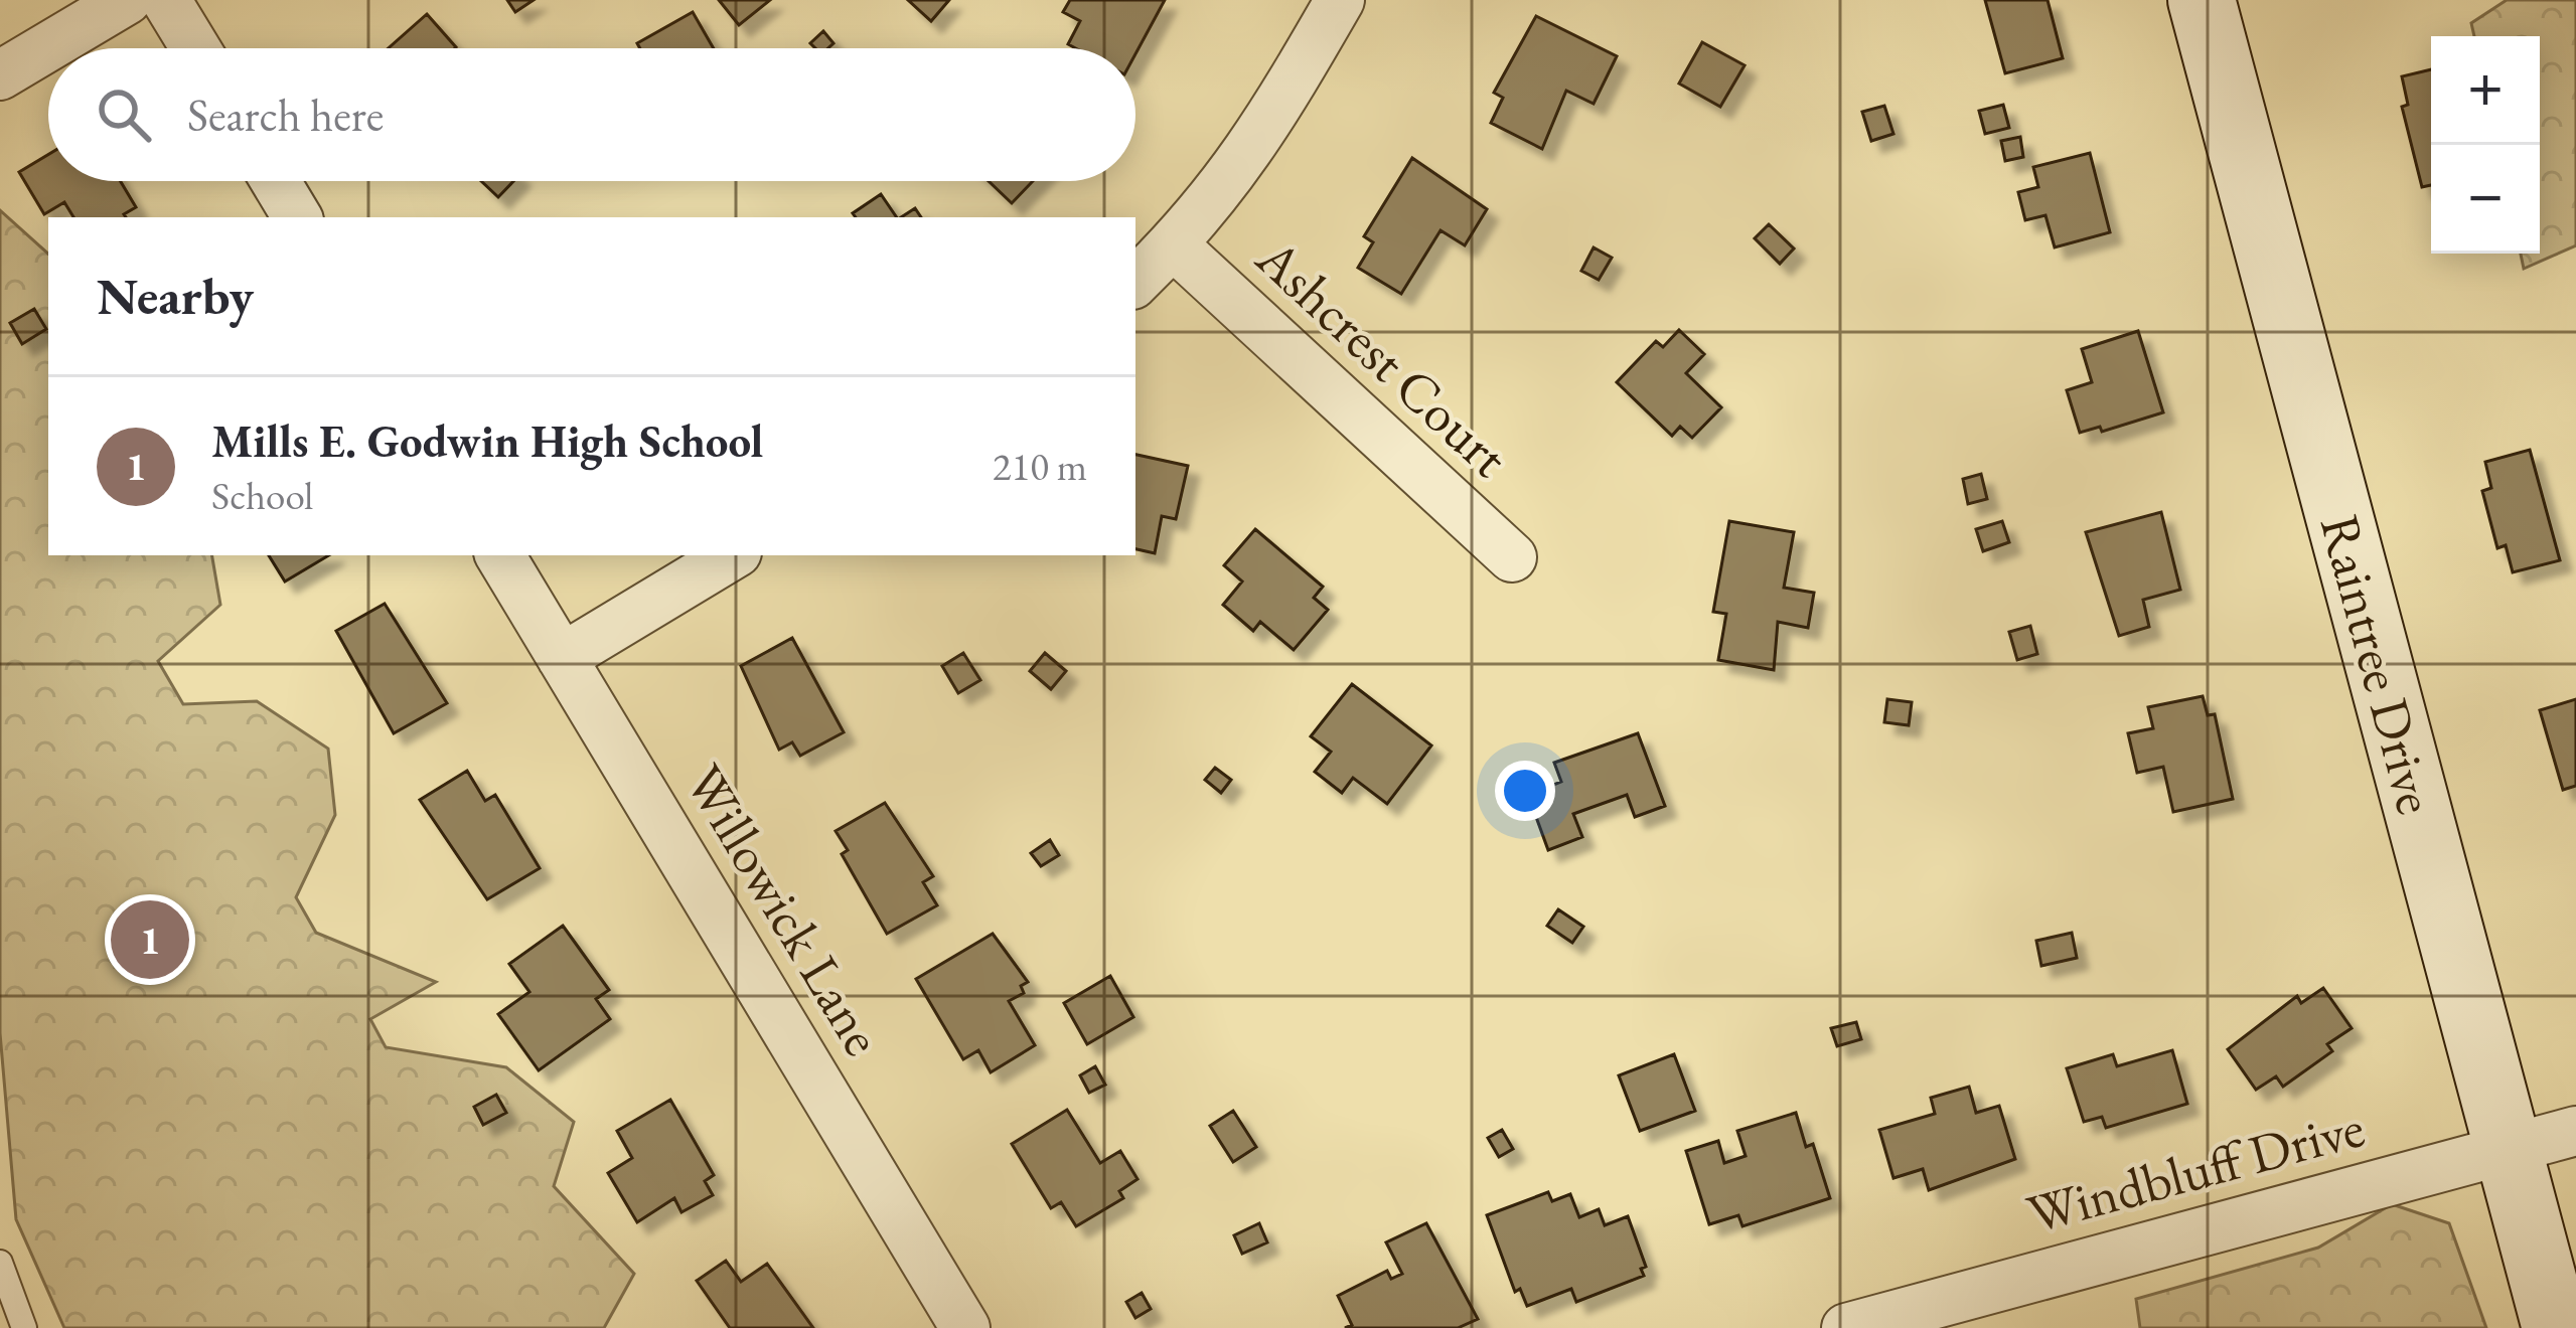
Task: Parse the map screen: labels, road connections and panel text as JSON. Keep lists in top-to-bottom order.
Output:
{
  "streets": {
    "street": [
      "Ashcrest Court",
      "Raintree Drive",
      "Willowick Lane",
      "Windbluff Drive"
    ]
  },
  "crossings": [
    ["Raintree Drive", "Windbluff Drive"]
  ],
  "page": {
    "map_buttons": ["+", "−"],
    "search": "Search here",
    "heading": "Nearby",
    "list": [
      {
        "mark": "1",
        "name": "Mills E. Godwin High School",
        "note": "School",
        "value": "210 m"
      }
    ],
    "pins": "1"
  }
}
